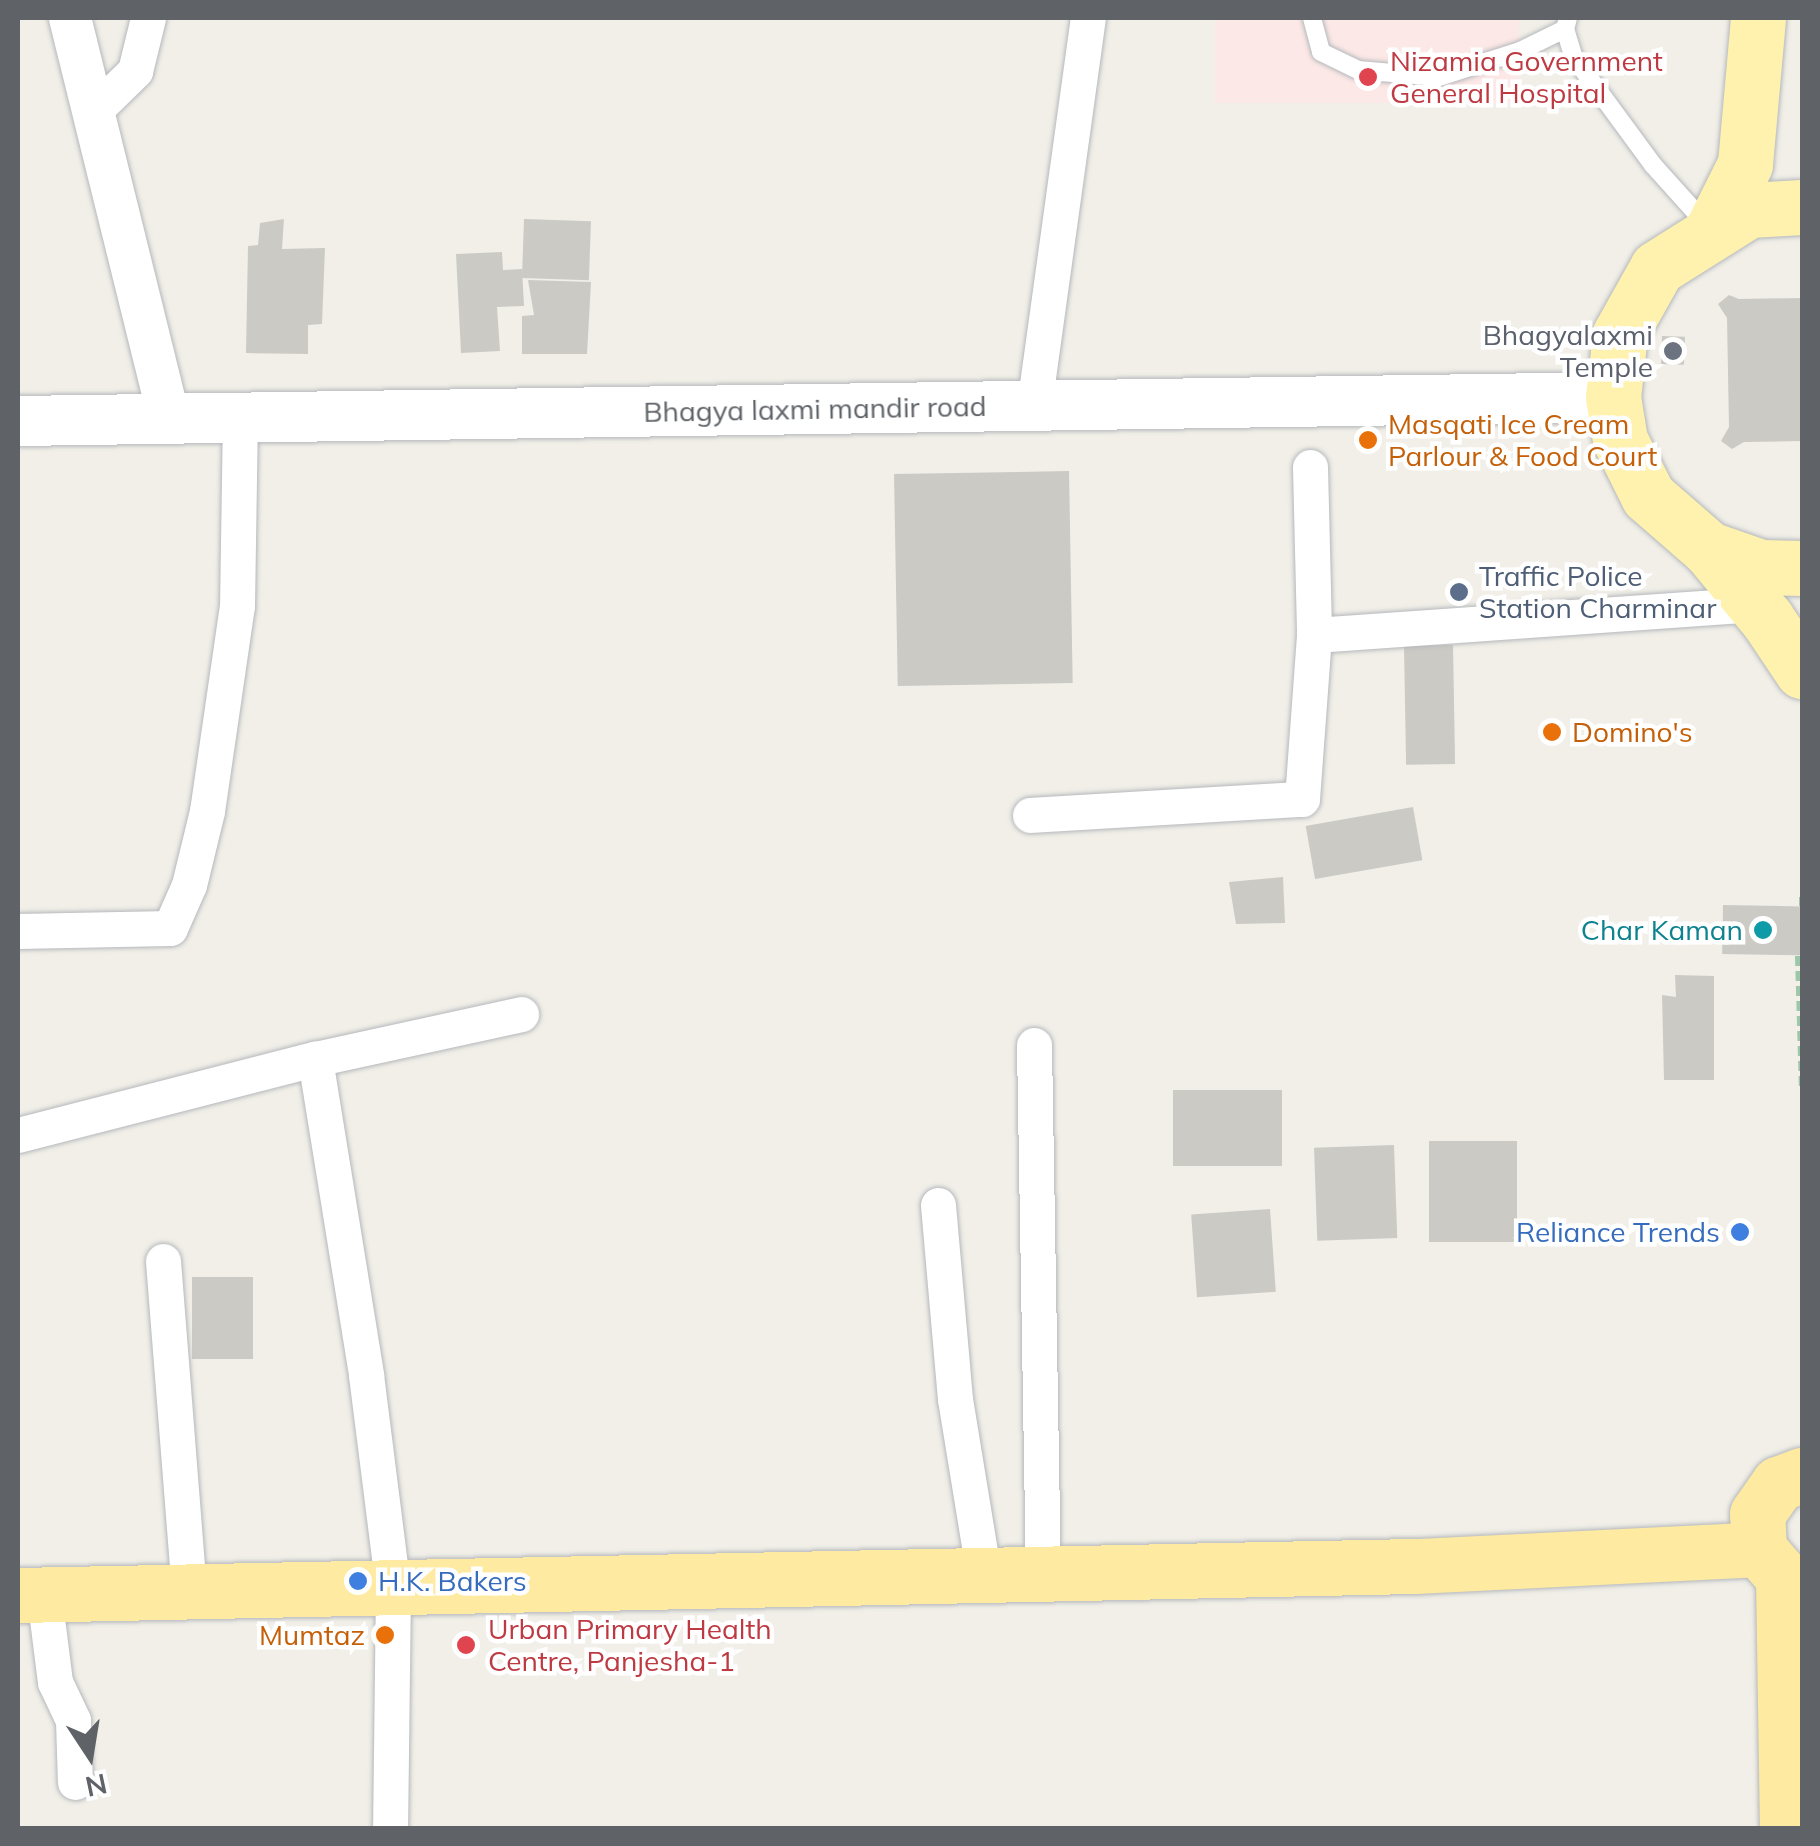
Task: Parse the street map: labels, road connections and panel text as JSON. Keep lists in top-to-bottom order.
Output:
{
  "streets": {
    "main road": ["Bhagya laxmi mandir road"]
  },
  "places": [
    "Nizamia Government General Hospital",
    "Bhagyalaxmi Temple",
    "Masqati Ice Cream Parlour & Food Court",
    "Traffic Police Station Charminar",
    "Domino's",
    "Char Kaman",
    "Reliance Trends",
    "H.K. Bakers",
    "Mumtaz",
    "Urban Primary Health Centre, Panjesha-1"
  ],
  "north": "bottom"
}
